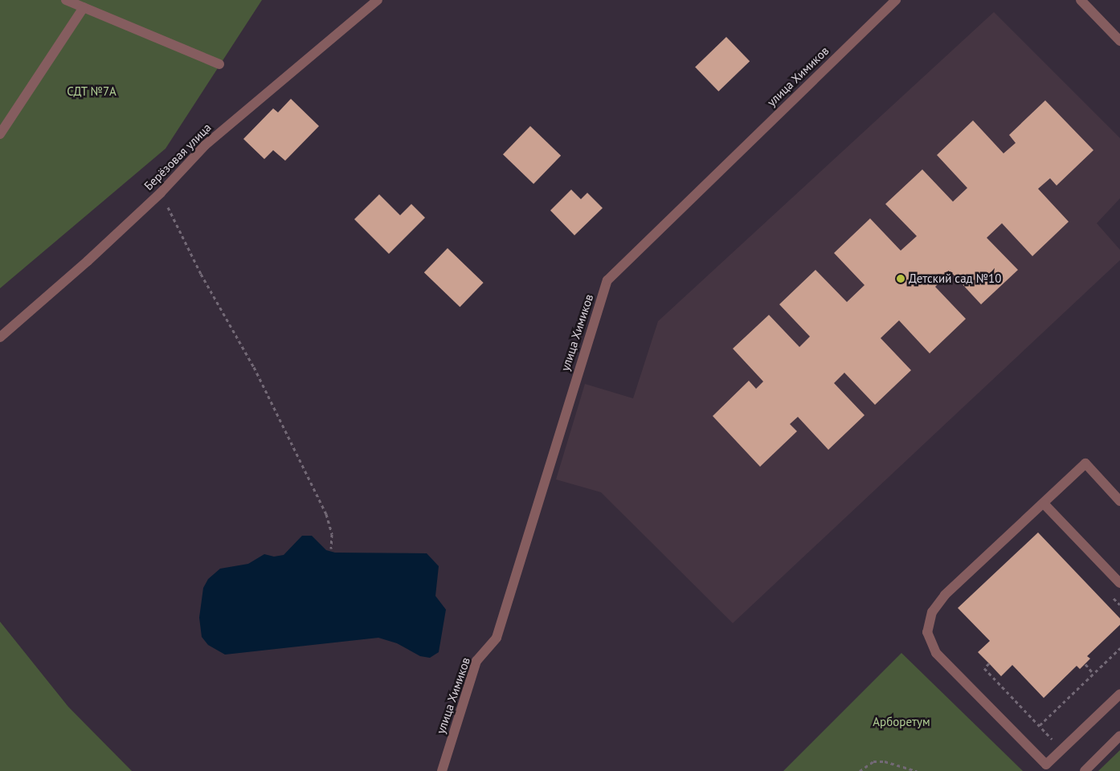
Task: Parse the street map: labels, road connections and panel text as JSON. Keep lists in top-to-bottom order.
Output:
{
  "streets": {
    "street": ["улица Химиков", "Берёзовая улица"]
  },
  "parks": ["СДТ №7А", "Арборетум"],
  "places": ["Детский сад №10"]
}
